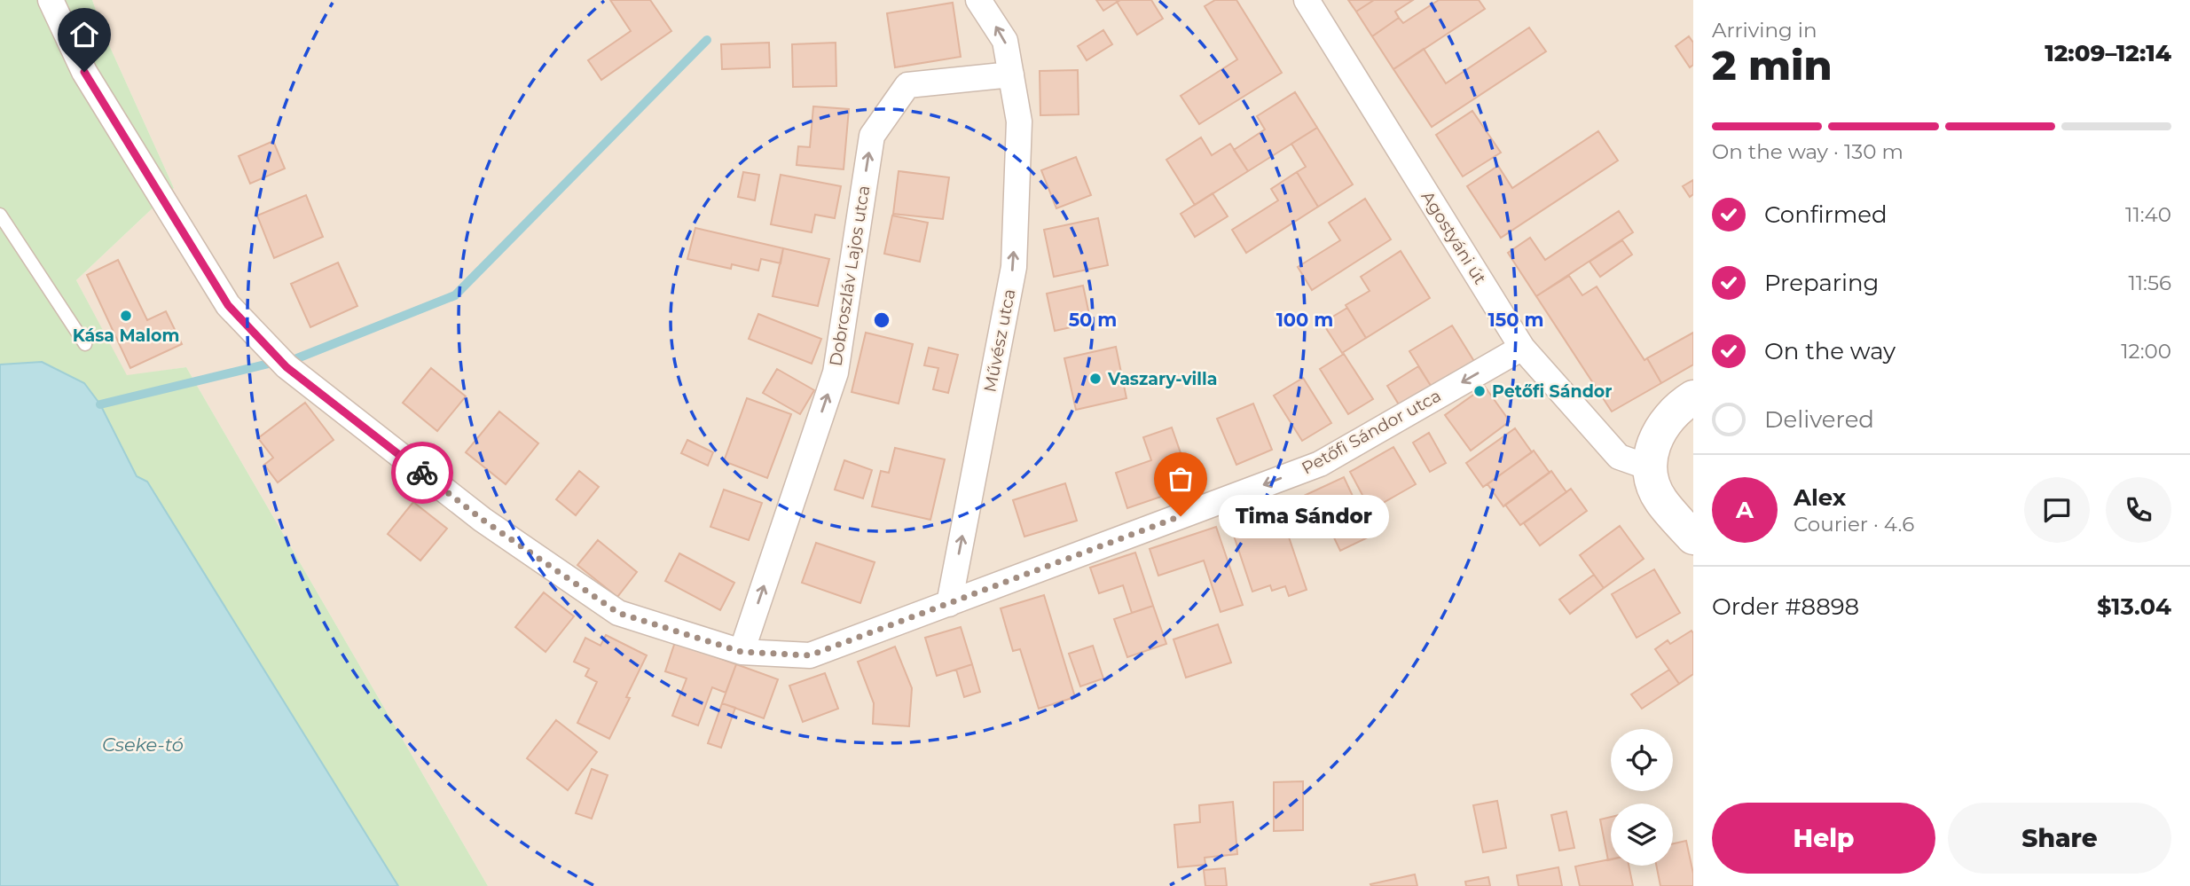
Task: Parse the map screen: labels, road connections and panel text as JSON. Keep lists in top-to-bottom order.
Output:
{
  "streets": {
    "street": [
      "Agostyáni út",
      "Dobroszláv Lajos utca",
      "Művész utca",
      "Petőfi Sándor utca"
    ]
  },
  "crossings": [
    ["Agostyáni út", "Petőfi Sándor utca"],
    ["Dobroszláv Lajos utca", "Művész utca"],
    ["Dobroszláv Lajos utca", "Petőfi Sándor utca"],
    ["Művész utca", "Petőfi Sándor utca"]
  ],
  "one_way": ["Dobroszláv Lajos utca", "Művész utca"],
  "water": ["Cseke-tó"],
  "places": [
    "Kása Malom",
    "Vaszary-villa",
    "Petőfi Sándor",
    "Tima Sándor"
  ],
  "page": {
    "heading": ["2 min", "Arriving in", "12:09–12:14"],
    "panel": [
      "Alex",
      "Courier · 4.6",
      "Order #8898",
      "$13.04"
    ],
    "bar": "On the way · 130 m",
    "list": [
      ["Confirmed", "11:40"],
      ["Preparing", "11:56"],
      ["On the way", "12:00"],
      "Delivered"
    ],
    "round": "A",
    "bubble": "Tima Sándor",
    "buttons": ["Help", "Share"]
  },
  "rings": ["50 m", "100 m", "150 m"]
}
